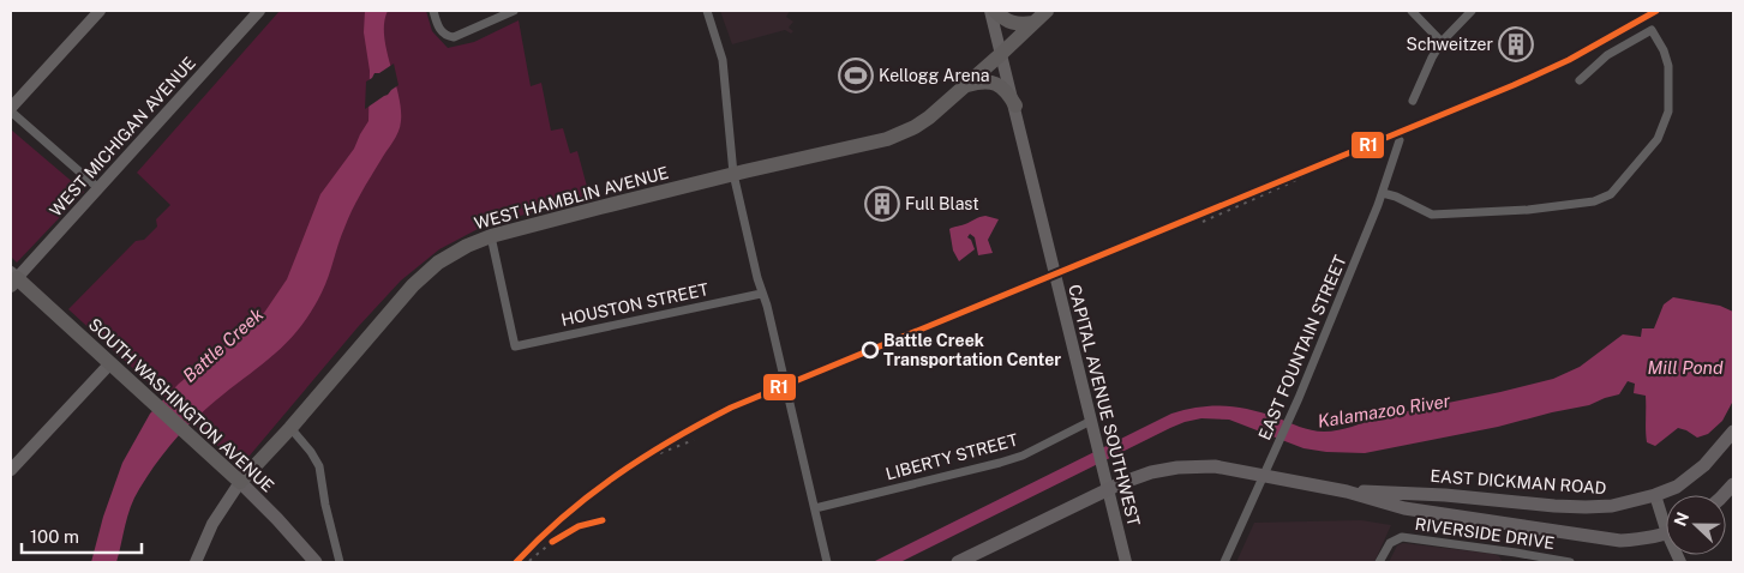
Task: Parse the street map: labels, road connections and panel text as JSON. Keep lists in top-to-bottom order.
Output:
{
  "streets": {
    "highway": ["WEST HAMBLIN AVENUE", "SOUTH WASHINGTON AVENUE"],
    "main road": ["EAST DICKMAN ROAD"],
    "street": [
      "WEST MICHIGAN AVENUE",
      "HOUSTON STREET",
      "EAST FOUNTAIN STREET",
      "CAPITAL AVENUE SOUTHWEST",
      "LIBERTY STREET",
      "RIVERSIDE DRIVE"
    ]
  },
  "crossings": [
    ["WEST MICHIGAN AVENUE", "SOUTH WASHINGTON AVENUE"],
    ["WEST HAMBLIN AVENUE", "HOUSTON STREET"],
    ["WEST HAMBLIN AVENUE", "SOUTH WASHINGTON AVENUE"],
    ["WEST HAMBLIN AVENUE", "CAPITAL AVENUE SOUTHWEST"],
    ["EAST FOUNTAIN STREET", "EAST DICKMAN ROAD"],
    ["CAPITAL AVENUE SOUTHWEST", "LIBERTY STREET"],
    ["CAPITAL AVENUE SOUTHWEST", "EAST DICKMAN ROAD"]
  ],
  "water": ["Battle Creek", "Mill Pond", "Kalamazoo River"],
  "places": {
    "building": ["Schweitzer", "Full Blast"],
    "sports": ["Kellogg Arena"],
    "other": ["Battle Creek Transportation Center"]
  },
  "lines": ["transit line R1"],
  "scale_bar": "100 m",
  "north": "left"
}
